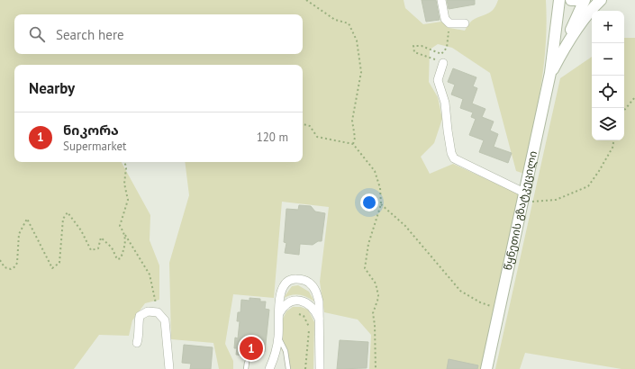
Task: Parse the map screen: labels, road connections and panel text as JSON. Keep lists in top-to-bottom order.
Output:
{
  "streets": {
    "main road": ["წყნეთის გზატკეცილი"]
  },
  "page": {
    "map_buttons": ["+", "−"],
    "search": "Search here",
    "heading": "Nearby",
    "list": [
      {
        "mark": "1",
        "name": "ნიკორა",
        "note": "Supermarket",
        "value": "120 m"
      }
    ],
    "pins": "1"
  }
}
